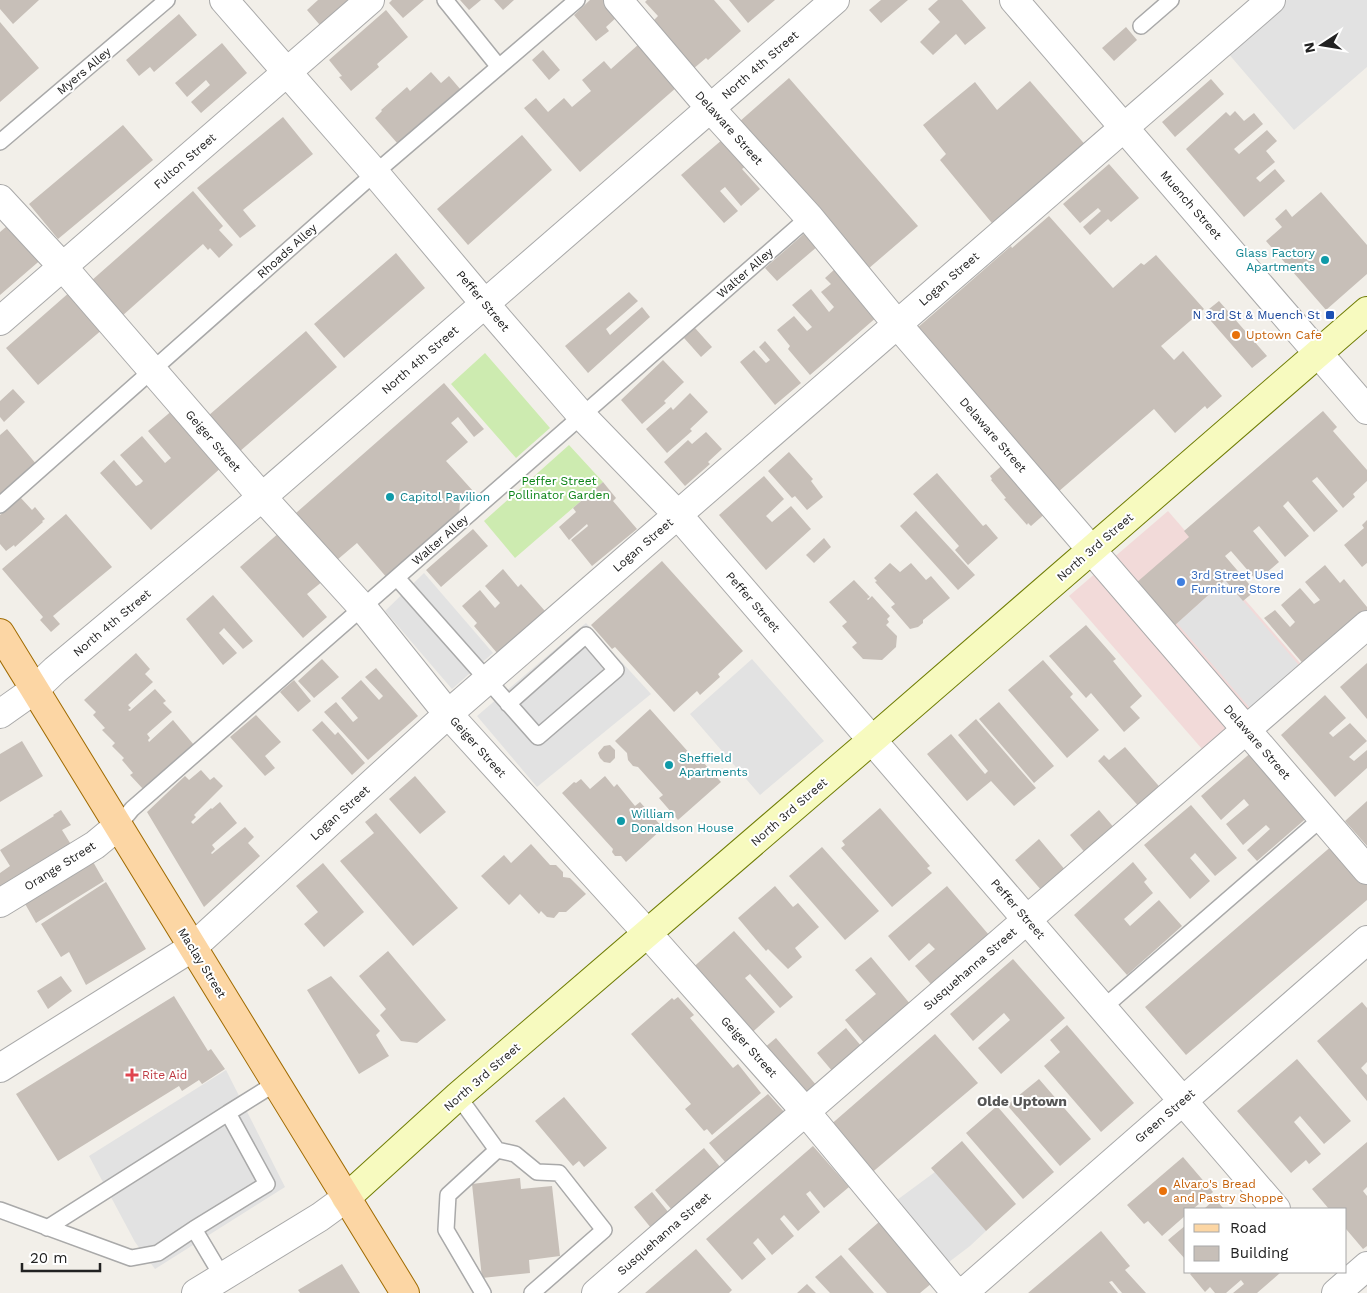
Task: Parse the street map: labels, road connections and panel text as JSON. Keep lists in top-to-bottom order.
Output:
{
  "streets": {
    "main road": ["North 3rd Street", "Maclay Street"],
    "street": [
      "North 4th Street",
      "Delaware Street",
      "Fulton Street",
      "Muench Street",
      "Logan Street",
      "Peffer Street",
      "Geiger Street",
      "Orange Street",
      "Susquehanna Street",
      "Green Street"
    ],
    "lane": ["Myers Alley", "Rhoads Alley", "Walter Alley"]
  },
  "crossings": [
    ["North 4th Street", "Delaware Street"],
    ["North 4th Street", "Peffer Street"],
    ["North 4th Street", "Geiger Street"],
    ["North 4th Street", "Maclay Street"],
    ["Delaware Street", "Walter Alley"],
    ["Delaware Street", "Logan Street"],
    ["Delaware Street", "North 3rd Street"],
    ["Delaware Street", "Susquehanna Street"],
    ["Fulton Street", "Peffer Street"],
    ["Fulton Street", "Geiger Street"],
    ["Muench Street", "Logan Street"],
    ["Muench Street", "North 3rd Street"],
    ["Rhoads Alley", "Peffer Street"],
    ["Rhoads Alley", "Geiger Street"],
    ["Walter Alley", "Peffer Street"],
    ["Walter Alley", "Geiger Street"],
    ["Walter Alley", "Orange Street"],
    ["Walter Alley", "Maclay Street"],
    ["Logan Street", "Peffer Street"],
    ["Logan Street", "Geiger Street"],
    ["Logan Street", "Maclay Street"],
    ["Peffer Street", "North 3rd Street"],
    ["Peffer Street", "Susquehanna Street"],
    ["Peffer Street", "Green Street"],
    ["Geiger Street", "North 3rd Street"],
    ["Geiger Street", "Susquehanna Street"],
    ["North 3rd Street", "Maclay Street"],
    ["Orange Street", "Maclay Street"]
  ],
  "districts": ["Olde Uptown"],
  "parks": ["Peffer Street Pollinator Garden"],
  "places": {
    "other": [
      "Glass Factory Apartments",
      "Uptown Cafe",
      "Capitol Pavilion",
      "3rd Street Used Furniture Store",
      "Sheffield Apartments",
      "William Donaldson House",
      "Alvaro's Bread and Pastry Shoppe"
    ],
    "transit": ["N 3rd St & Muench St"],
    "health": ["Rite Aid"]
  },
  "legend": ["Road", "Building"],
  "scale_bar": "20 m",
  "north": "left"
}
